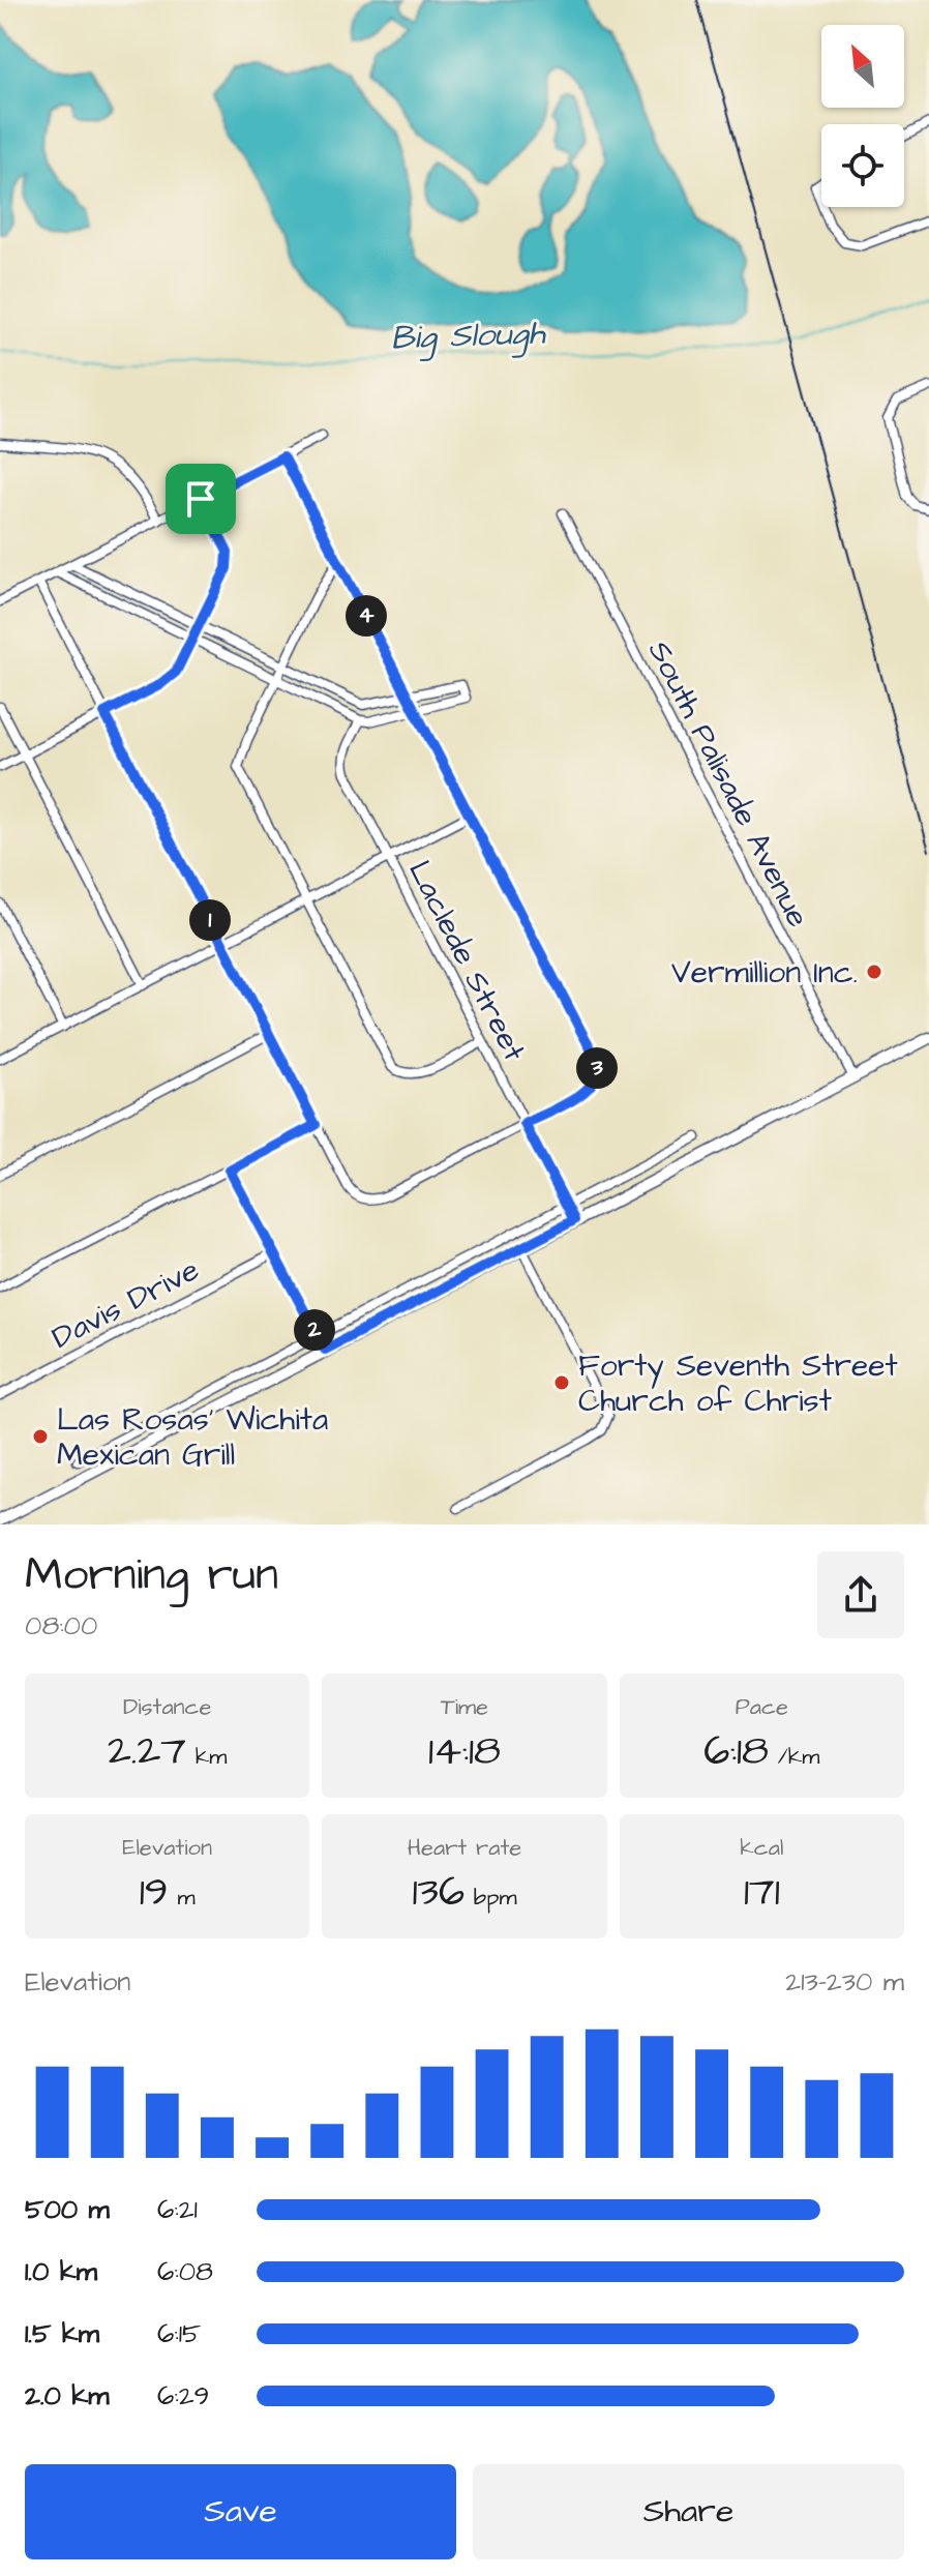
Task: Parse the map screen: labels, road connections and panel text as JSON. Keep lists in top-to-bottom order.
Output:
{
  "streets": {
    "street": ["South Palisade Avenue", "Laclede Street", "Davis Drive"]
  },
  "water": ["Big Slough"],
  "places": ["Vermillion Inc.", "Forty Seventh Street Church of Christ", "Las Rosas' Wichita Mexican Grill"],
  "north": "top left",
  "page": {
    "pins": [
      "4",
      "1",
      "3",
      "2"
    ],
    "heading": ["Morning run", "08:00"],
    "stats": [
      ["Distance", "2.27 km"],
      ["Time", "14:18"],
      ["Pace", "6:18 /km"],
      ["Elevation", "19 m"],
      ["Heart rate", "136 bpm"],
      ["kcal", "171"]
    ],
    "chart": ["Elevation", "213–230 m"],
    "list": [
      {
        "name": "500 m",
        "note": "6:21"
      },
      {
        "name": "1.0 km",
        "note": "6:08"
      },
      {
        "name": "1.5 km",
        "note": "6:15"
      },
      {
        "name": "2.0 km",
        "note": "6:29"
      }
    ],
    "buttons": ["Save", "Share"]
  }
}
